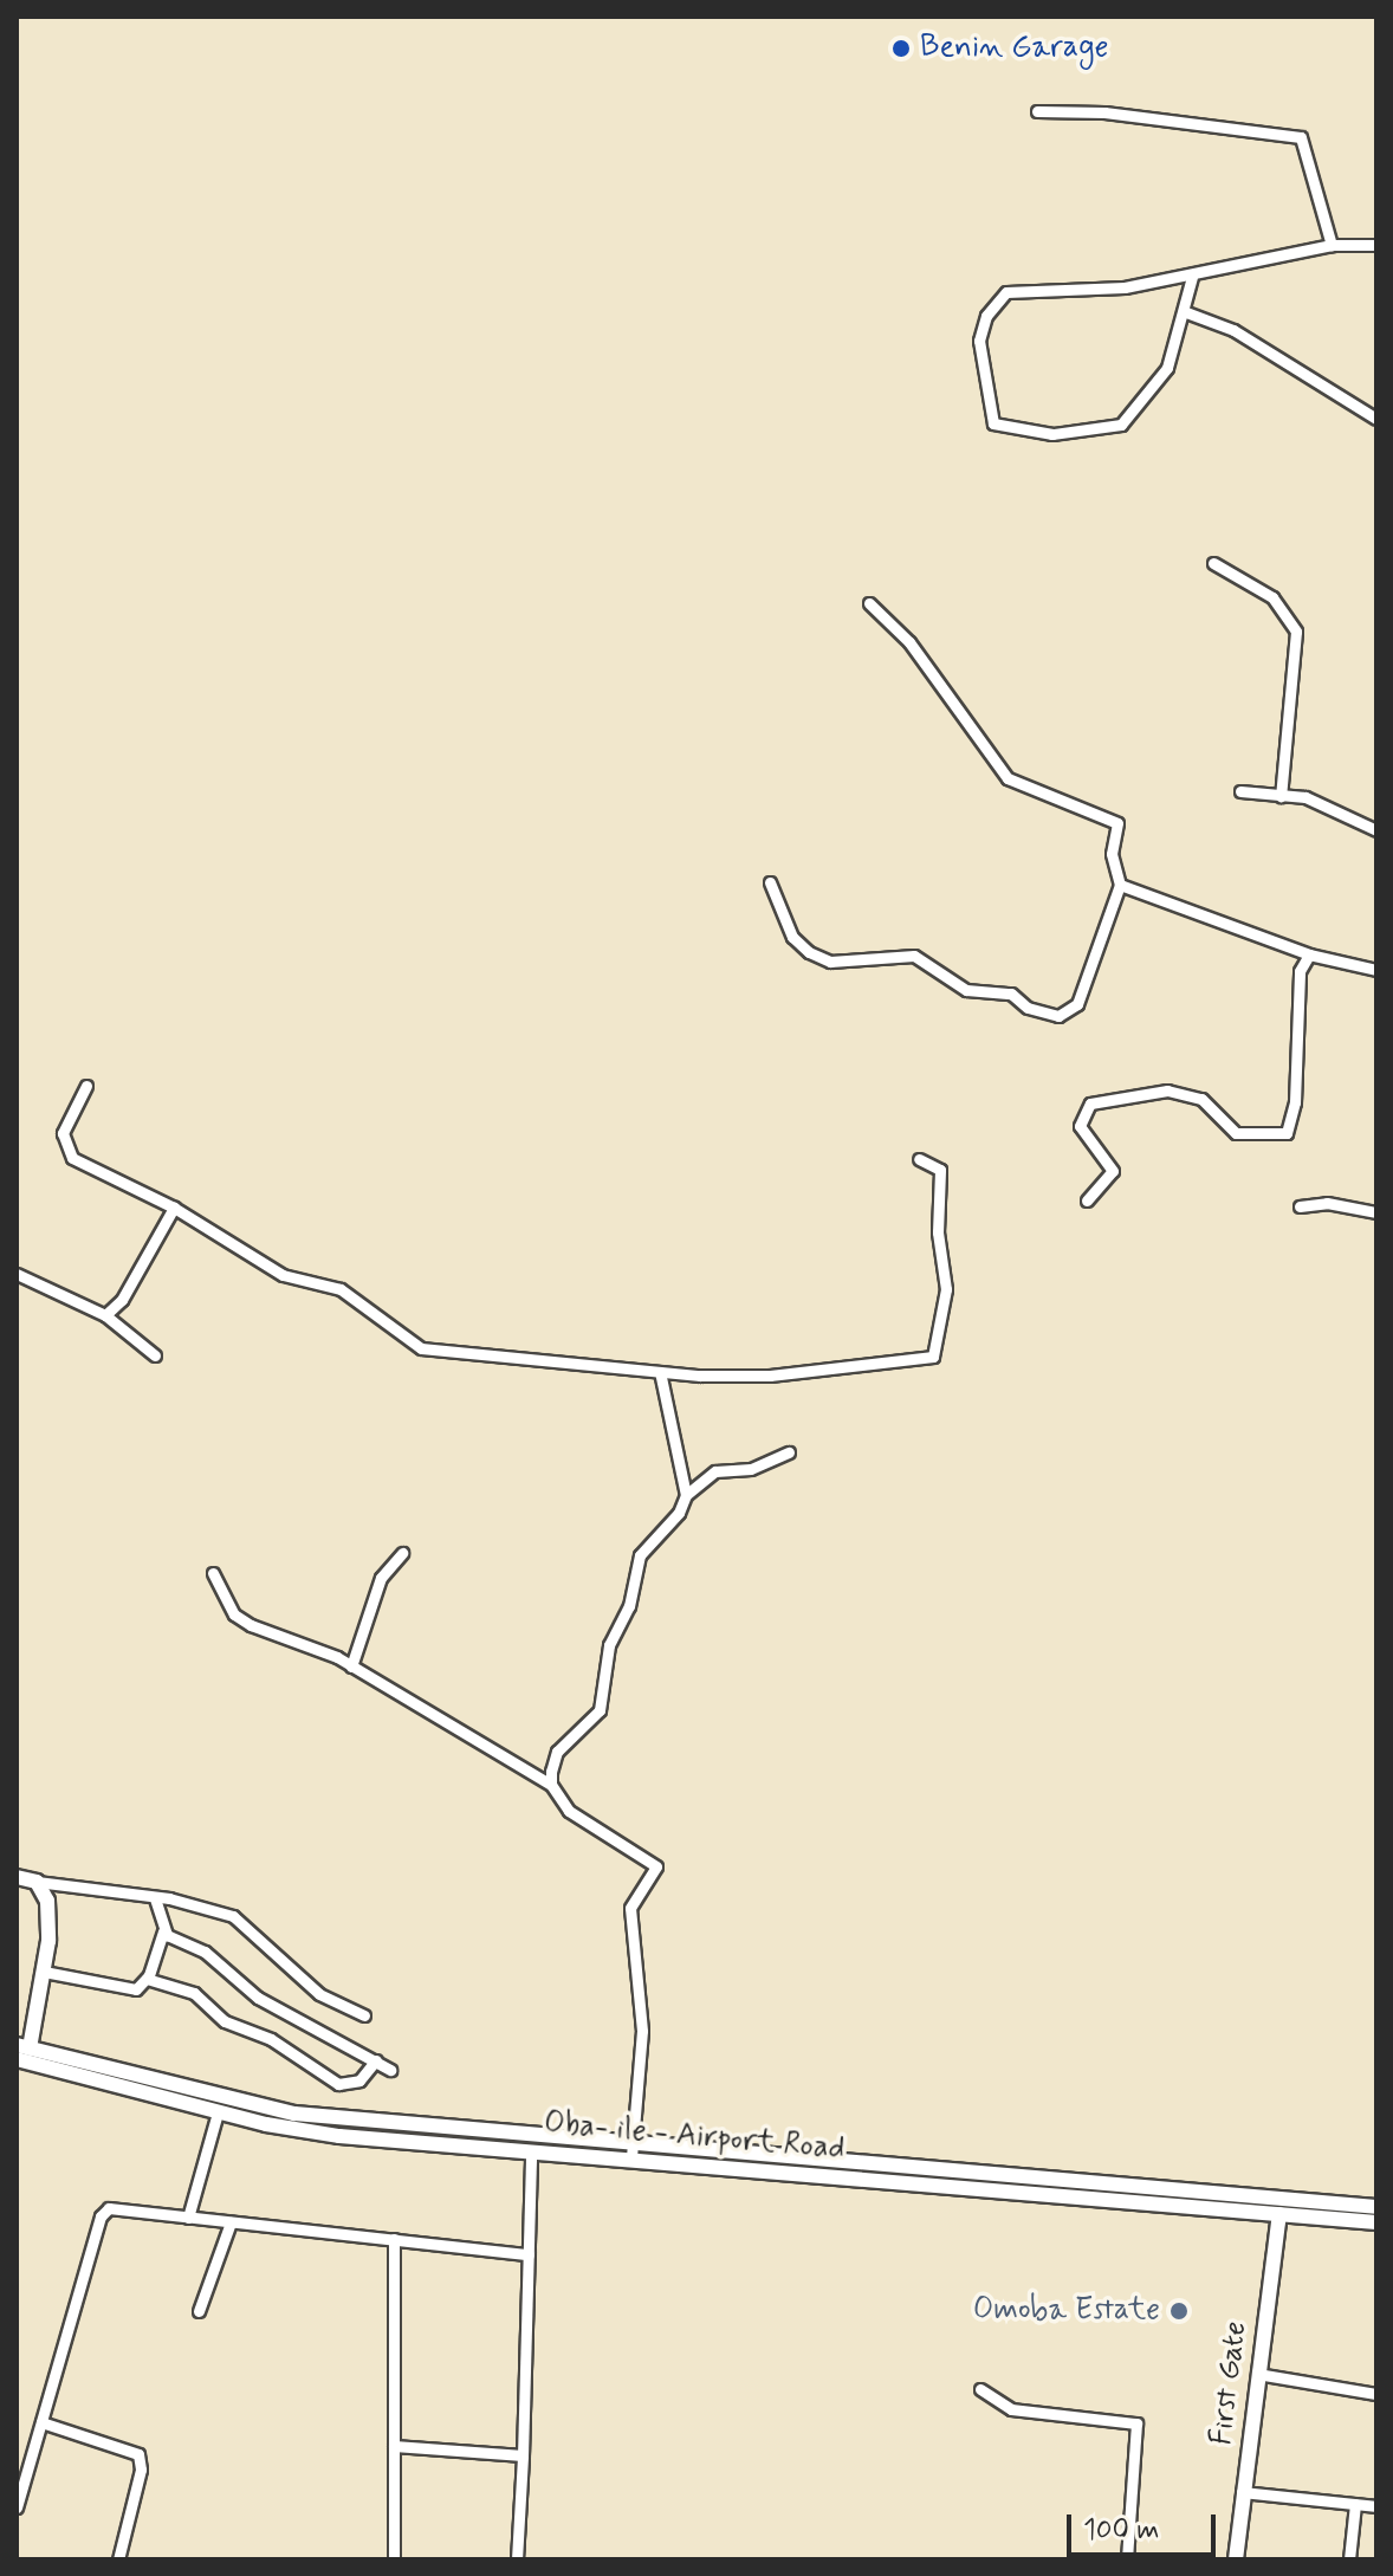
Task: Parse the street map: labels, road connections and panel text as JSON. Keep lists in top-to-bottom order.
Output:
{
  "streets": {
    "main road": ["Oba- ile - Airport Road", "First Gate"]
  },
  "crossings": [
    ["Oba- ile - Airport Road", "First Gate"]
  ],
  "places": ["Benin Garage", "Omoba Estate"],
  "scale_bar": "100 m"
}
